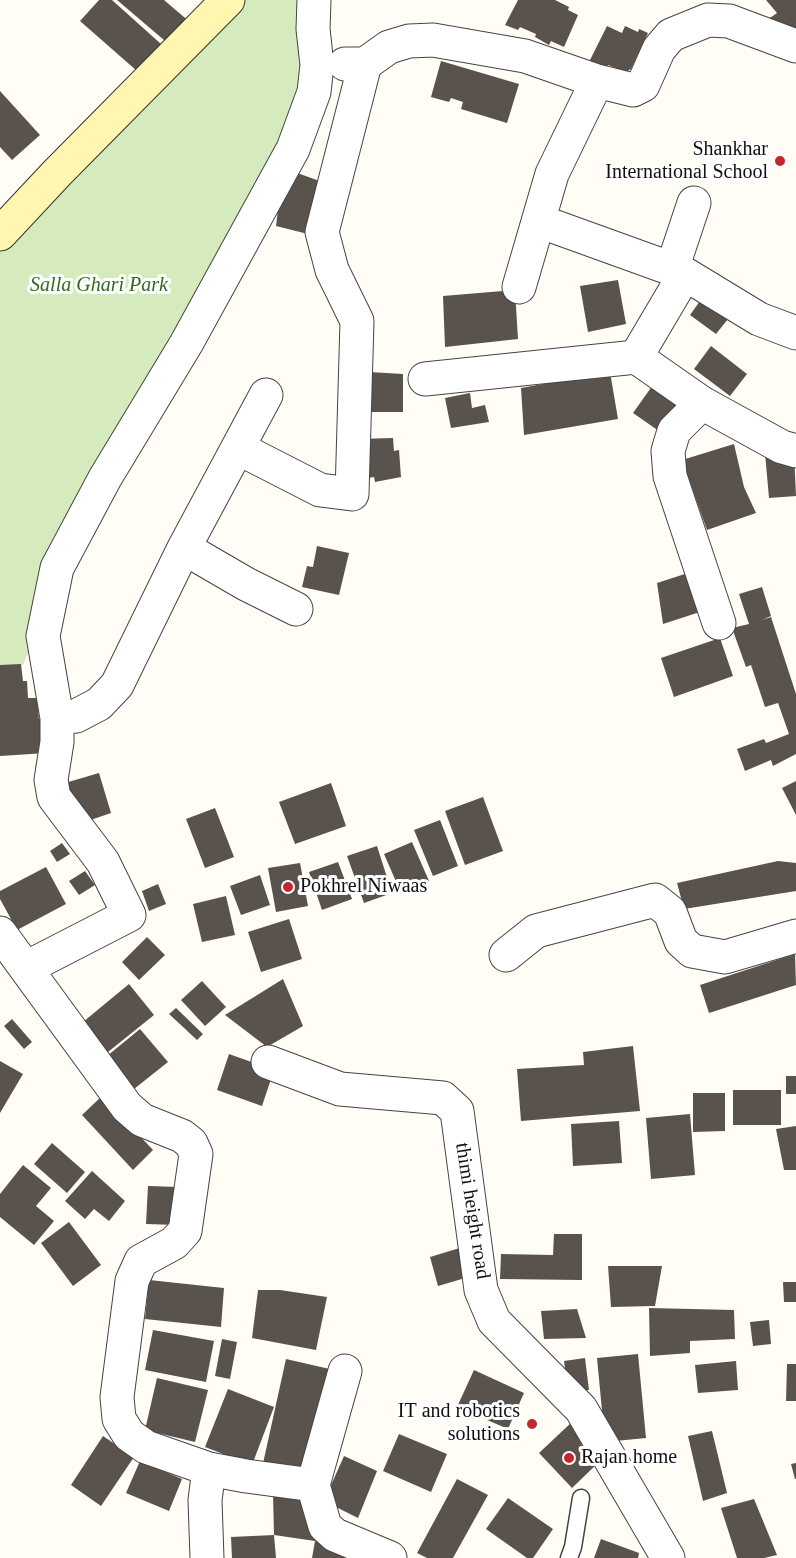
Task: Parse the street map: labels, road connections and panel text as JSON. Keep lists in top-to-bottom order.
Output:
{
  "streets": {
    "street": ["thimi height road"]
  },
  "parks": ["Salla Ghari Park"],
  "places": [
    "Shankhar International School",
    "Pokhrel Niwaas",
    "IT and robotics solutions",
    "Rajan home"
  ]
}
